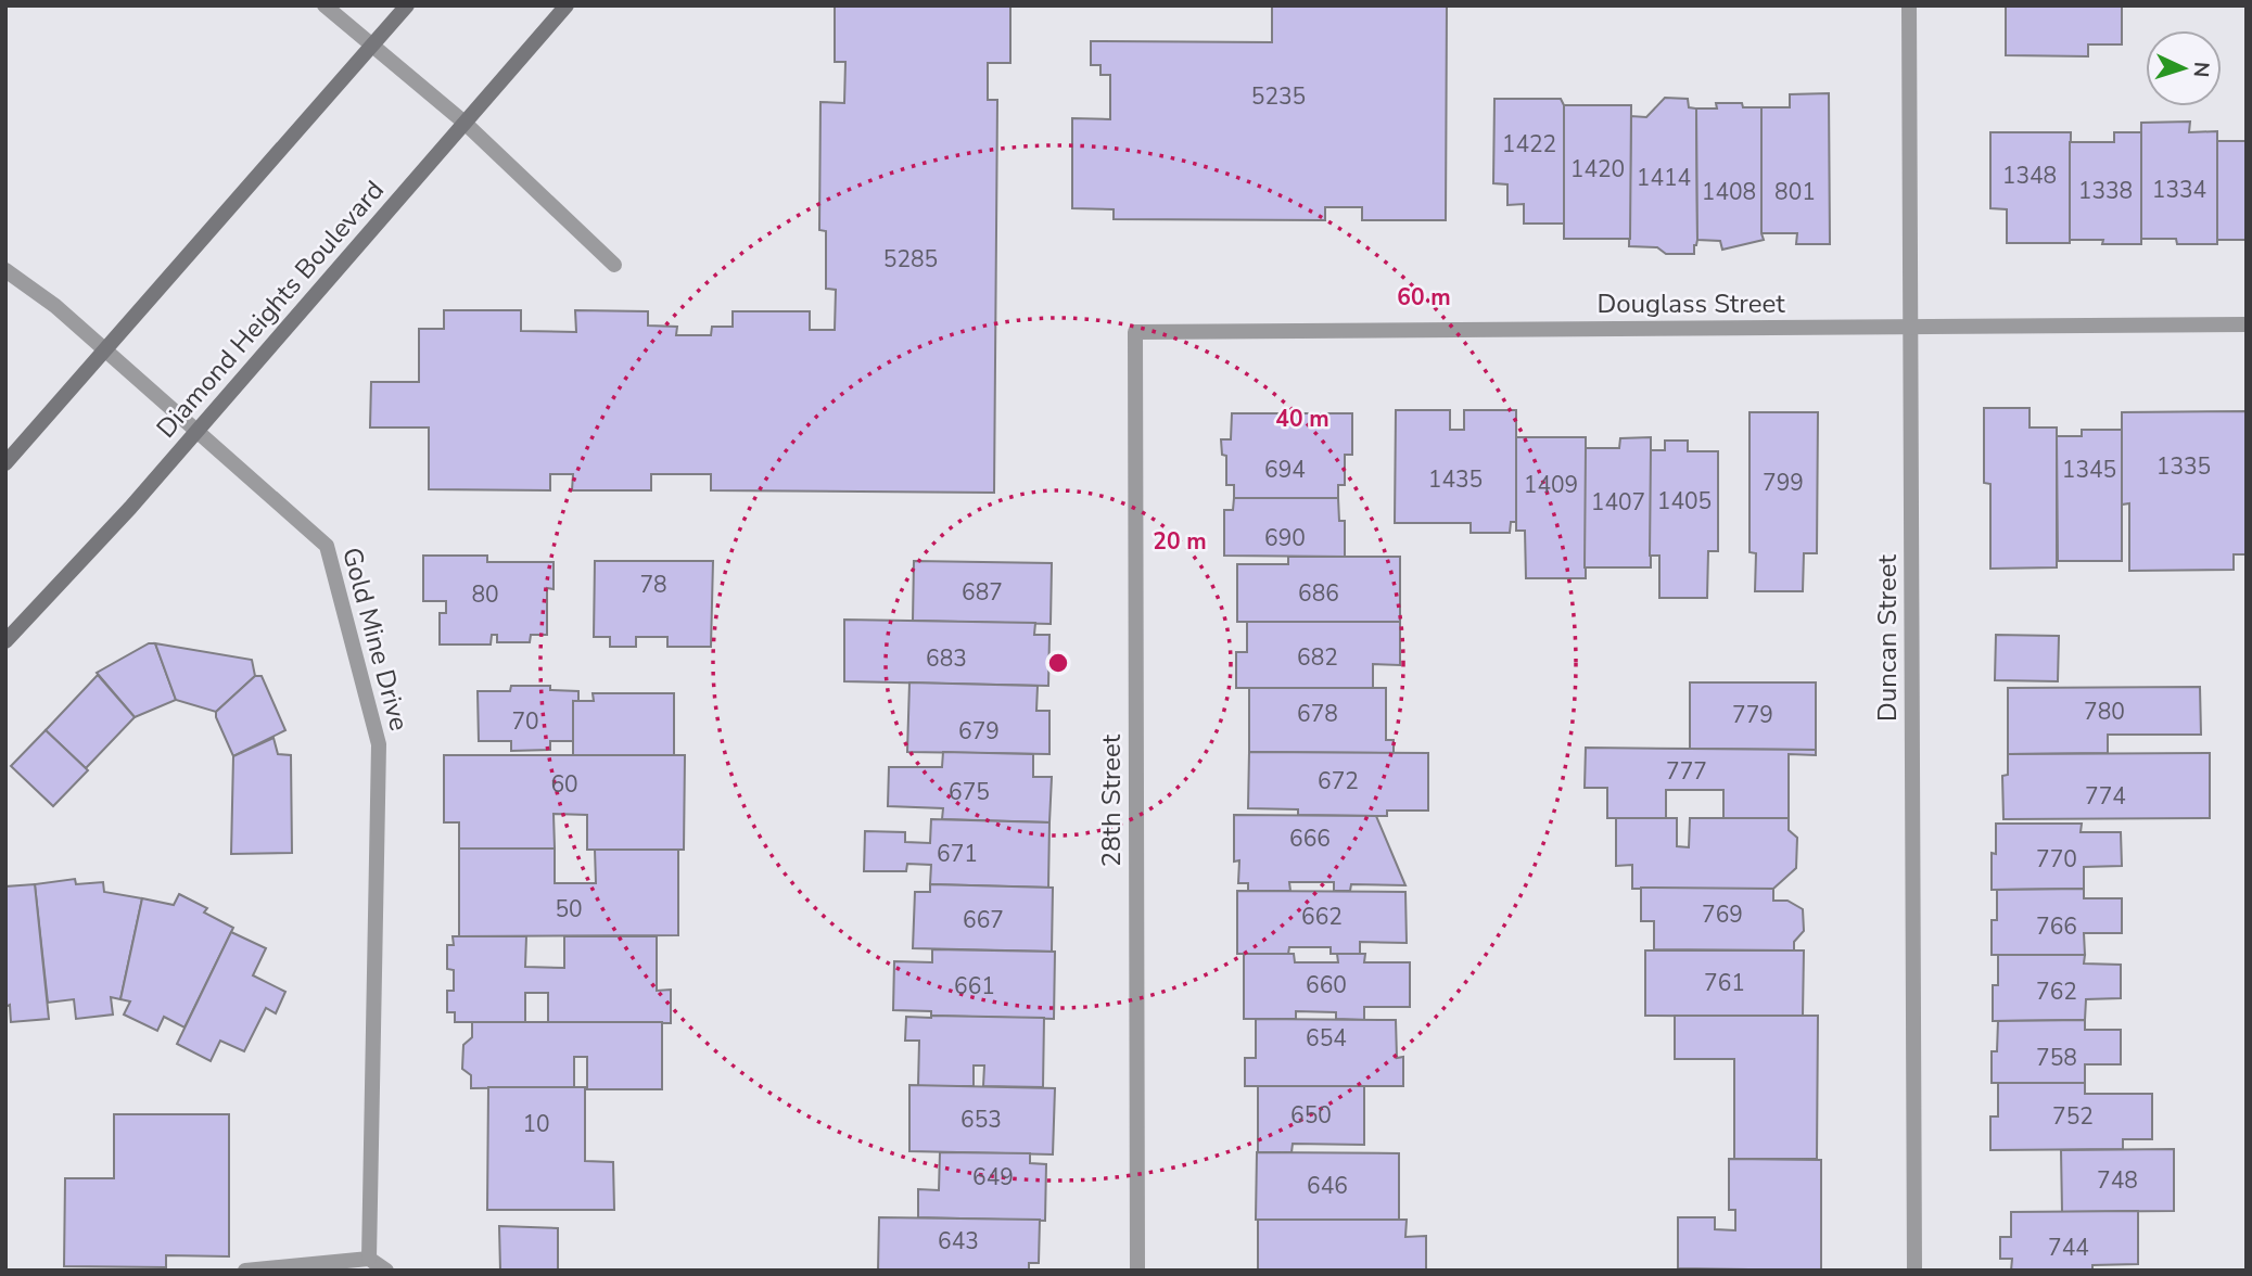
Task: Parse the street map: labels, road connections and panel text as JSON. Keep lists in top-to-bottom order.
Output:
{
  "streets": {
    "main road": ["Diamond Heights Boulevard"],
    "street": [
      "Douglass Street",
      "Duncan Street",
      "Gold Mine Drive",
      "28th Street"
    ]
  },
  "crossings": [
    ["Douglass Street", "Duncan Street"],
    ["Douglass Street", "28th Street"],
    ["Diamond Heights Boulevard", "Gold Mine Drive"]
  ],
  "house_numbers": [
    "5235",
    "1422",
    "1420",
    "1348",
    "1414",
    "1334",
    "1338",
    "1408",
    "801",
    "5285",
    "1335",
    "694",
    "1345",
    "1435",
    "799",
    "1409",
    "1405",
    "1407",
    "690",
    "78",
    "687",
    "686",
    "80",
    "682",
    "683",
    "780",
    "678",
    "779",
    "70",
    "679",
    "777",
    "672",
    "60",
    "675",
    "774",
    "666",
    "671",
    "770",
    "50",
    "769",
    "662",
    "667",
    "766",
    "761",
    "660",
    "661",
    "762",
    "654",
    "758",
    "650",
    "752",
    "653",
    "10",
    "649",
    "748",
    "646",
    "643",
    "744"
  ],
  "north": "right",
  "rings": ["60 m", "40 m", "20 m"]
}
